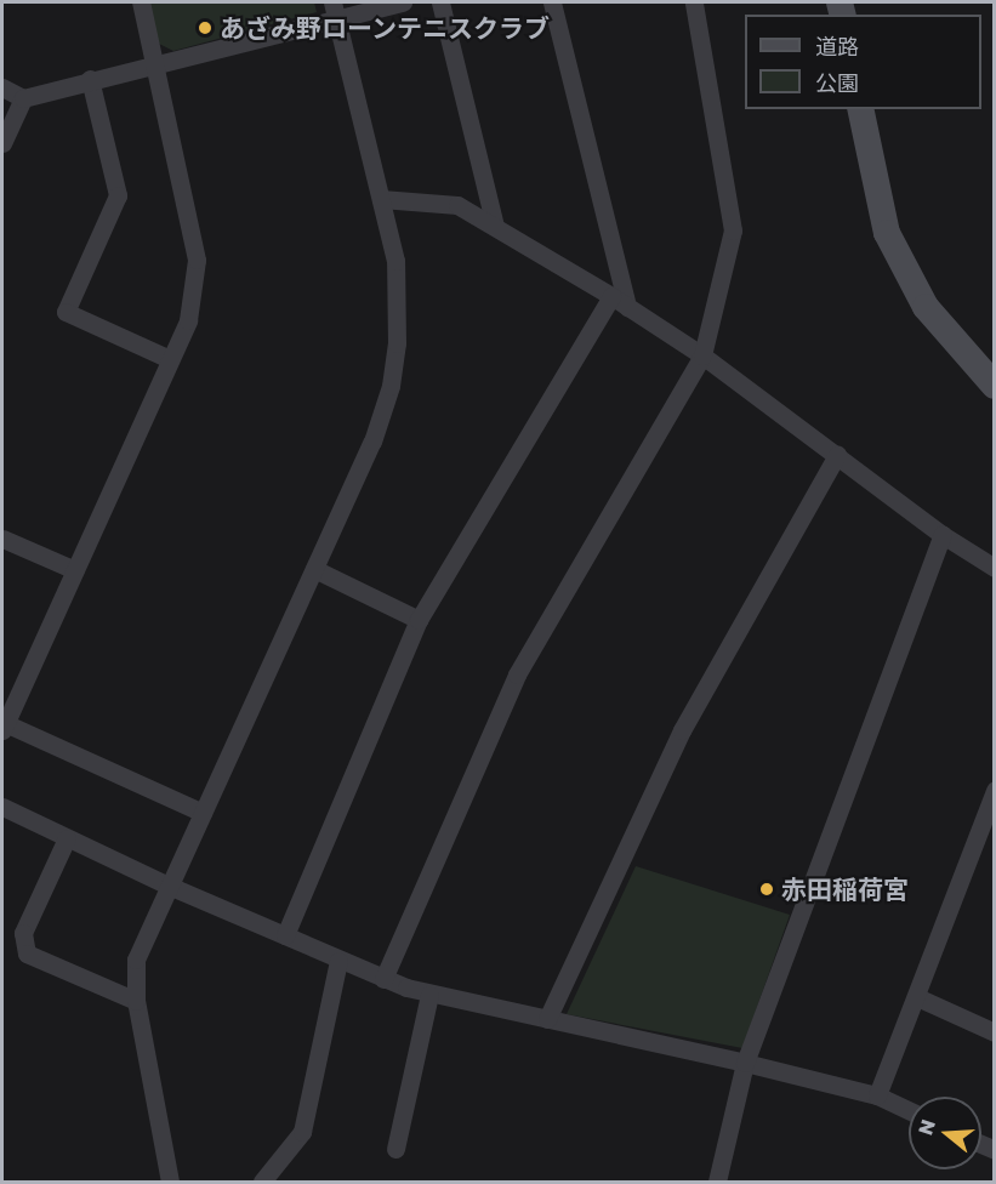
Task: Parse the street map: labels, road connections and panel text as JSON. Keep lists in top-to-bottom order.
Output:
{
  "places": ["あざみ野ローンテニスクラブ", "赤田稲荷宮"],
  "legend": ["道路", "公園"],
  "north": "left"
}
